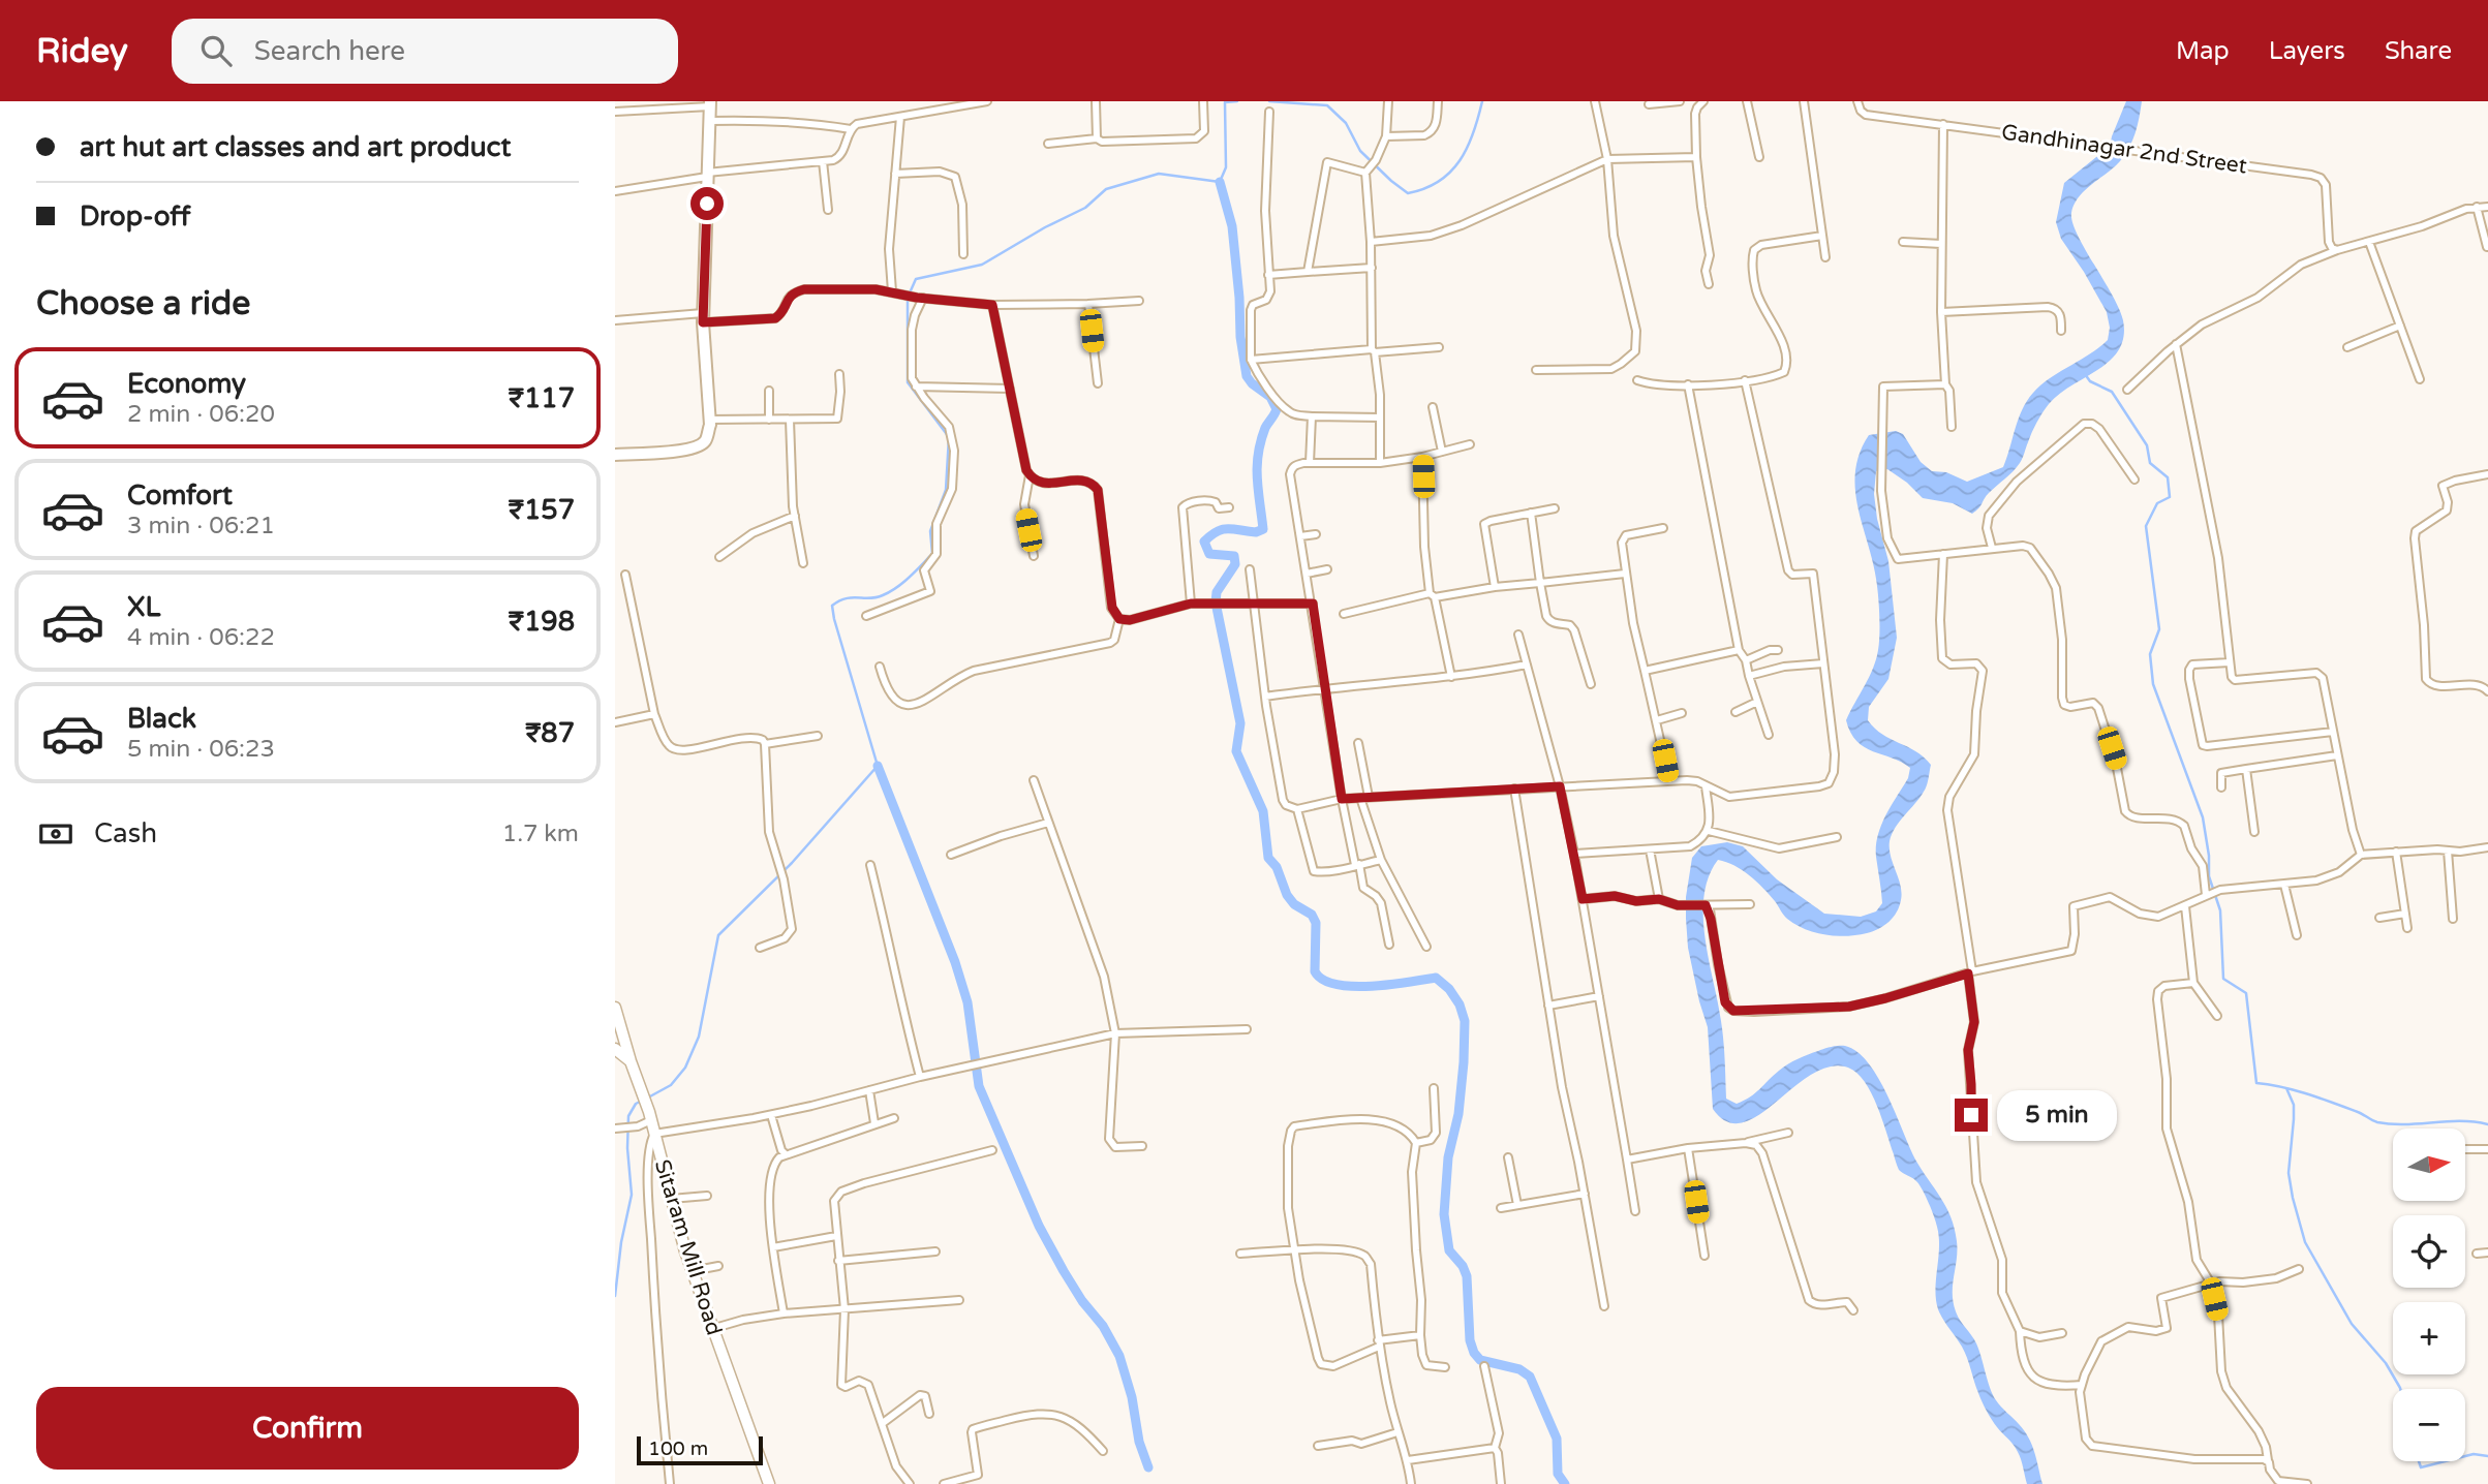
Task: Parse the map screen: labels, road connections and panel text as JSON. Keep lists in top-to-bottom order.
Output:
{
  "streets": {
    "main road": ["Sitaram Mill Road"],
    "street": ["Gandhinagar 2nd Street"]
  },
  "scale_bar": "100 m",
  "north": "right",
  "page": {
    "header": "Ridey",
    "search": "Search here",
    "nav": ["Map", "Layers", "Share"],
    "banner": ["art hut art classes and art product", "Drop-off"],
    "heading": "Choose a ride",
    "list": [
      {
        "name": "Economy",
        "note": "2 min · 06:20",
        "value": "₹117"
      },
      {
        "name": "Comfort",
        "note": "3 min · 06:21",
        "value": "₹157"
      },
      {
        "name": "XL",
        "note": "4 min · 06:22",
        "value": "₹198"
      },
      {
        "name": "Black",
        "note": "5 min · 06:23",
        "value": "₹87"
      }
    ],
    "pay": ["Cash", "1.7 km"],
    "bubble": "5 min",
    "map_buttons": ["+", "−"],
    "buttons": "Confirm",
    "scale": "100 m"
  }
}
